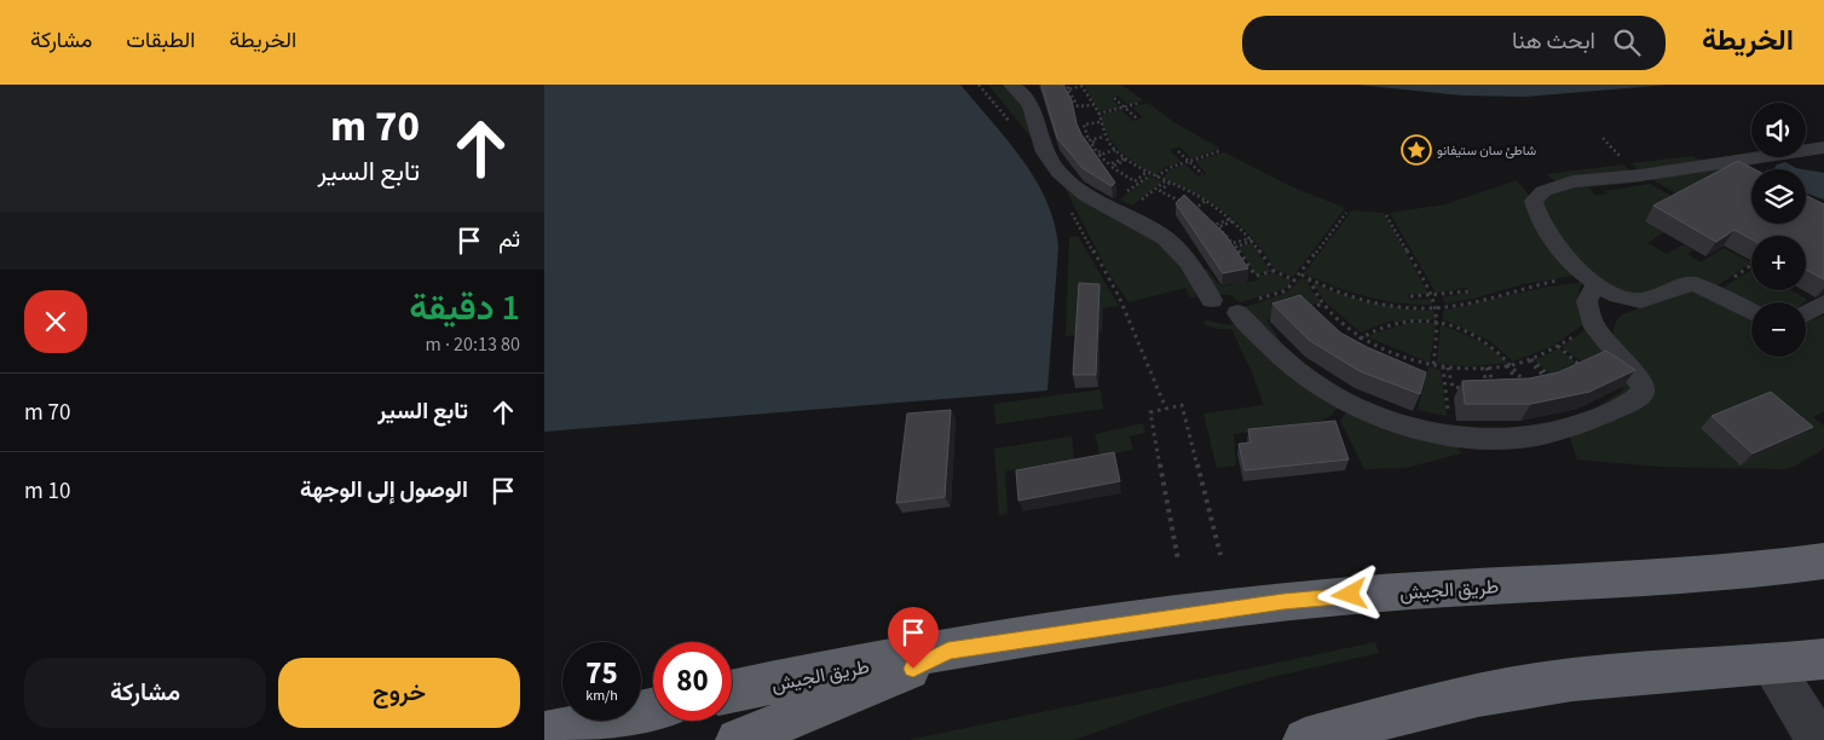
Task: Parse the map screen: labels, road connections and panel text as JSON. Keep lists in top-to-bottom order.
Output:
{
  "streets": {
    "highway": ["طريق الجيش"]
  },
  "places": {
    "place": ["شاطئ سان ستيفانو"]
  },
  "page": {
    "header": "الخريطة",
    "search": "ابحث هنا",
    "nav": ["الخريطة", "الطبقات", "مشاركة"],
    "turn": ["70 m", "تابع السير"],
    "map_buttons": ["+", "−"],
    "then": "ثم",
    "heading": ["1 دقيقة", "80 m · 20:13"],
    "list": [
      {
        "name": "تابع السير",
        "value": "70 m"
      },
      {
        "name": "الوصول إلى الوجهة",
        "value": "10 m"
      }
    ],
    "speed": "75 km/h",
    "limit": "80",
    "buttons": ["خروج", "مشاركة"]
  }
}
